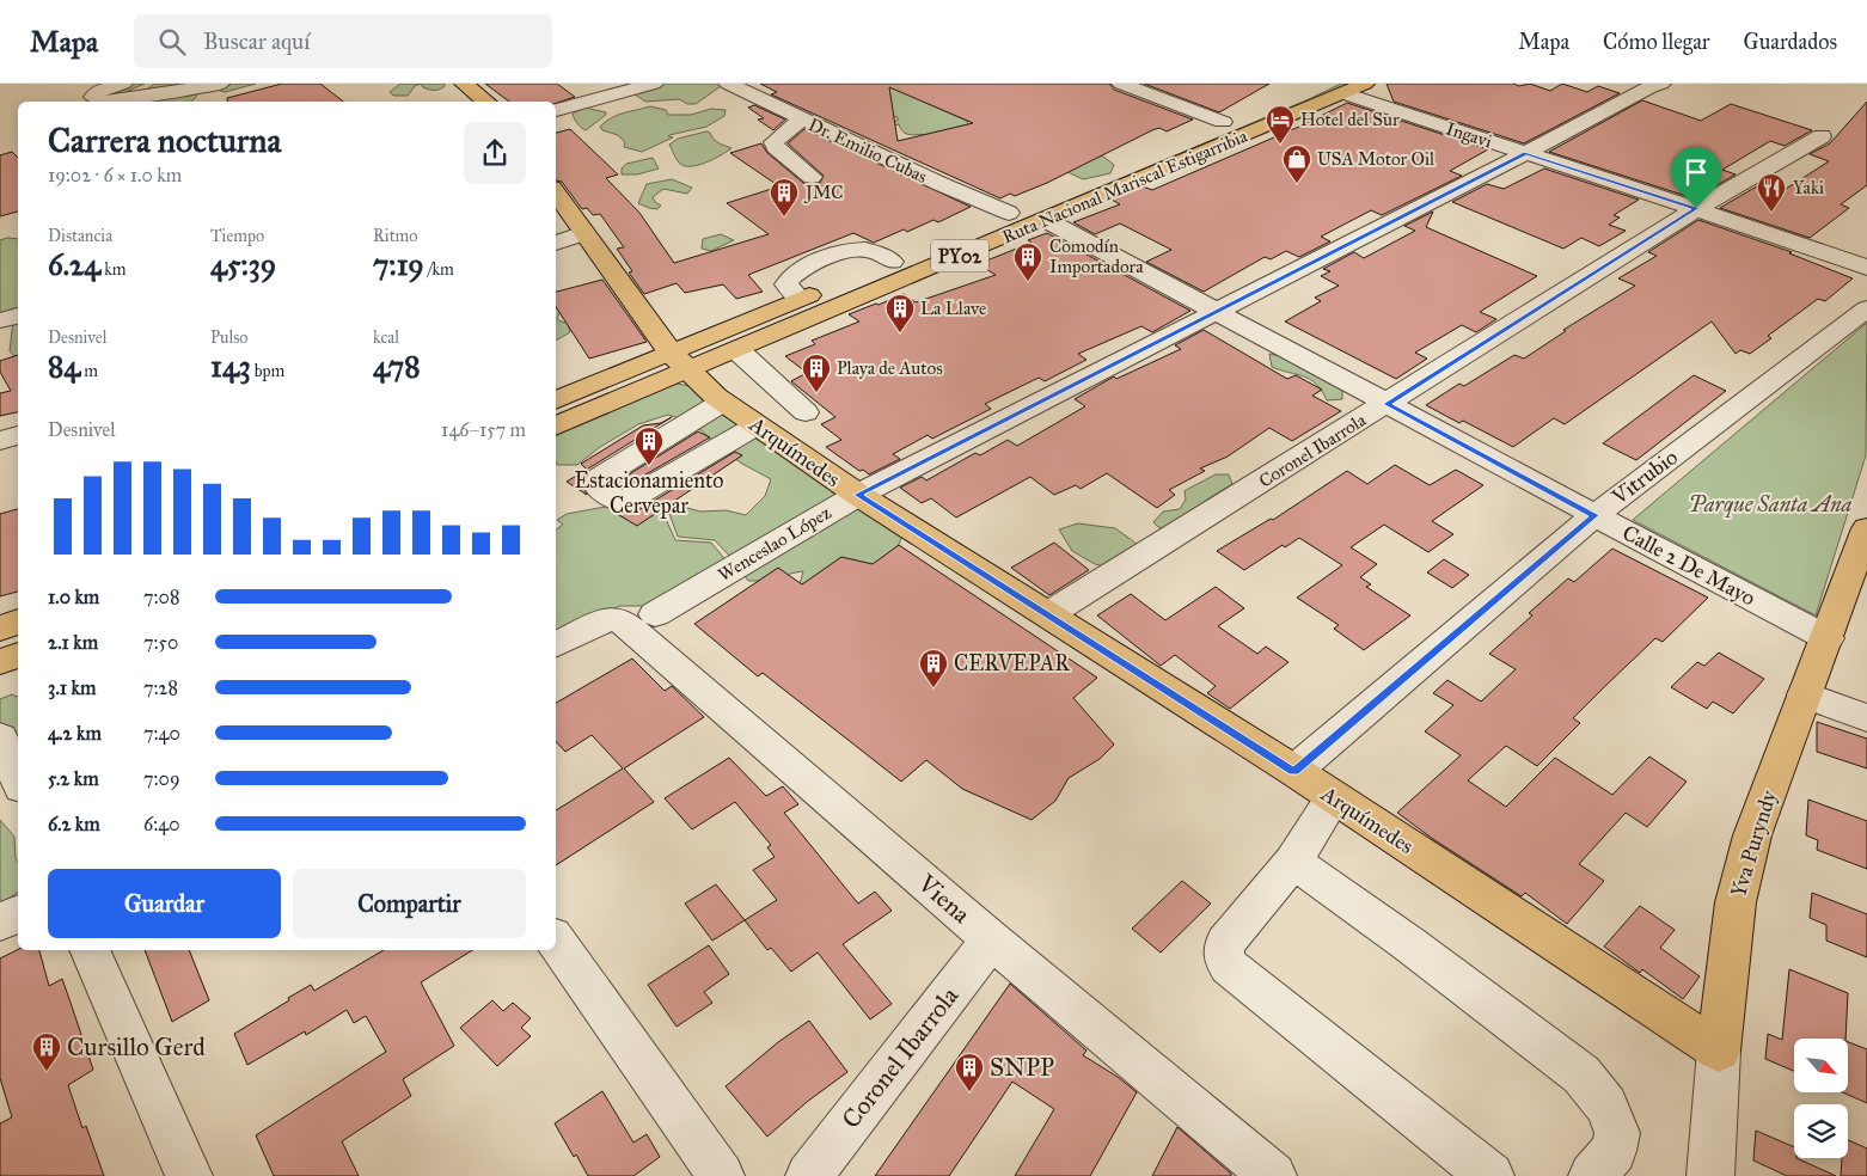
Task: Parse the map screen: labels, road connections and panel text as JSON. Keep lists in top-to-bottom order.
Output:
{
  "streets": {
    "main road": [
      "Ruta Nacional Mariscal Estigarribia",
      "PY02",
      "Arquímedes",
      "Yva Puryndy"
    ],
    "street": [
      "Ingavi",
      "Dr. Emilio Cubas",
      "Coronel Ibarrola",
      "Vitrubio",
      "Wenceslao López",
      "Calle 2 De Mayo",
      "Viena"
    ]
  },
  "crossings": [
    ["Ingavi", "Ruta Nacional Mariscal Estigarribia"],
    ["Ingavi", "Coronel Ibarrola"],
    ["Ingavi", "Wenceslao López"],
    ["Dr. Emilio Cubas", "Ruta Nacional Mariscal Estigarribia"],
    ["Ruta Nacional Mariscal Estigarribia", "Arquímedes"],
    ["Ruta Nacional Mariscal Estigarribia", "Calle 2 De Mayo"],
    ["Coronel Ibarrola", "Arquímedes"],
    ["Coronel Ibarrola", "Calle 2 De Mayo"],
    ["Coronel Ibarrola", "Viena"],
    ["Arquímedes", "Vitrubio"],
    ["Arquímedes", "Wenceslao López"],
    ["Arquímedes", "Yva Puryndy"],
    ["Vitrubio", "Calle 2 De Mayo"],
    ["Wenceslao López", "Calle 2 De Mayo"],
    ["Wenceslao López", "Viena"],
    ["Calle 2 De Mayo", "Yva Puryndy"]
  ],
  "parks": ["Parque Santa Ana"],
  "places": {
    "hotel": ["Hotel del Sur"],
    "shop": ["USA Motor Oil"],
    "restaurant": ["Yaki"],
    "building": [
      "JMC",
      "Comodín Importadora",
      "La Llave",
      "Playa de Autos",
      "Estacionamiento Cervepar",
      "CERVEPAR",
      "Cursillo Gerd",
      "SNPP"
    ]
  },
  "north": "bottom right",
  "page": {
    "header": "Mapa",
    "search": "Buscar aquí",
    "nav": ["Mapa", "Cómo llegar", "Guardados"],
    "heading": ["Carrera nocturna", "19:02 · 6 × 1.0 km"],
    "stats": [
      ["Distancia", "6.24 km"],
      ["Tiempo", "45:39"],
      ["Ritmo", "7:19 /km"],
      ["Desnivel", "84 m"],
      ["Pulso", "143 bpm"],
      ["kcal", "478"]
    ],
    "chart": ["Desnivel", "146–157 m"],
    "list": [
      {
        "name": "1.0 km",
        "note": "7:08"
      },
      {
        "name": "2.1 km",
        "note": "7:50"
      },
      {
        "name": "3.1 km",
        "note": "7:28"
      },
      {
        "name": "4.2 km",
        "note": "7:40"
      },
      {
        "name": "5.2 km",
        "note": "7:09"
      },
      {
        "name": "6.2 km",
        "note": "6:40"
      }
    ],
    "buttons": ["Guardar", "Compartir"]
  }
}
